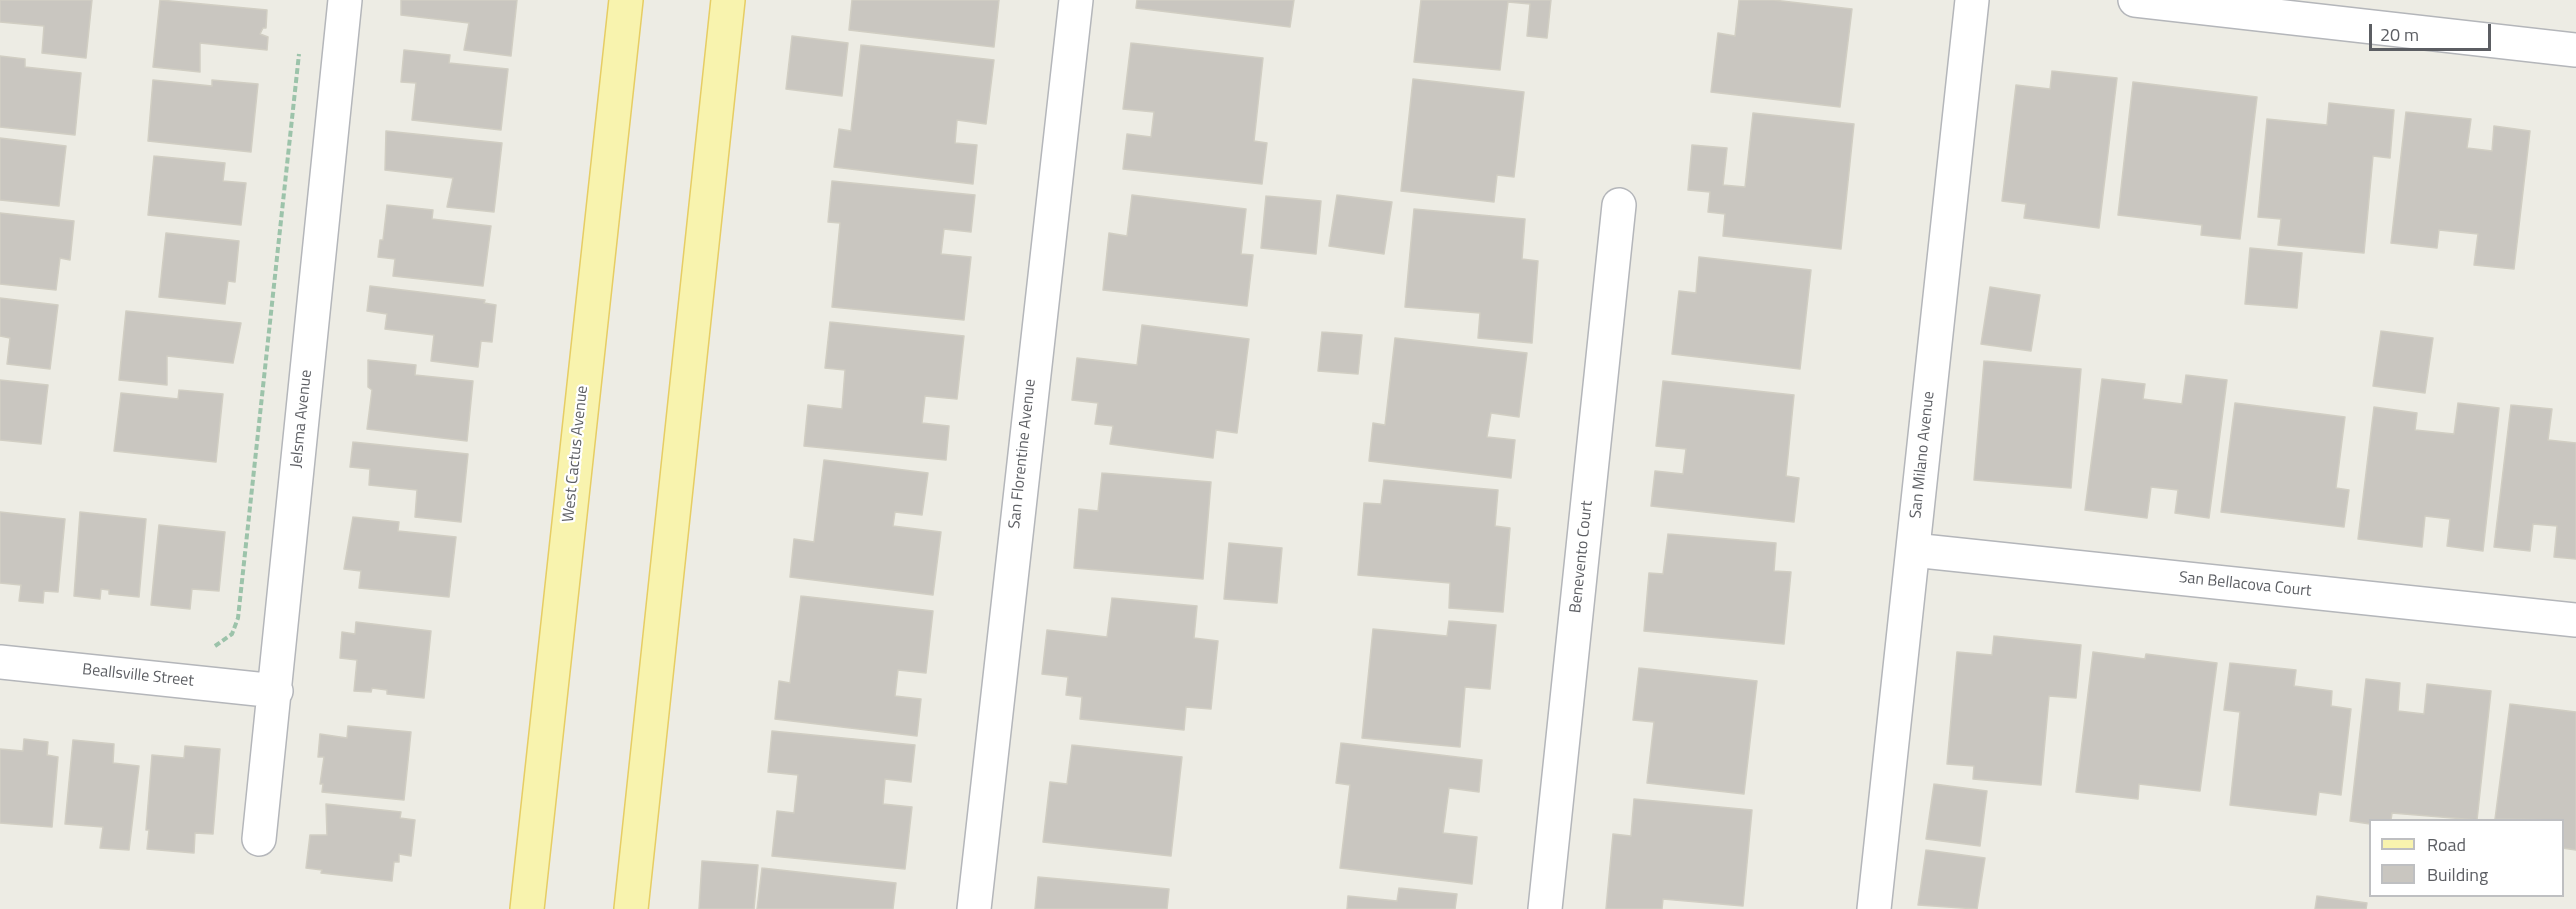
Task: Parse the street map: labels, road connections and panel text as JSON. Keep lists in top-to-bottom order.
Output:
{
  "streets": {
    "main road": ["West Cactus Avenue"],
    "street": [
      "Jelsma Avenue",
      "San Florentine Avenue",
      "San Milano Avenue",
      "Benevento Court",
      "San Bellacova Court",
      "Beallsville Street"
    ]
  },
  "crossings": [
    ["Jelsma Avenue", "Beallsville Street"],
    ["San Milano Avenue", "San Bellacova Court"]
  ],
  "legend": ["Road", "Building"],
  "scale_bar": "20 m"
}
